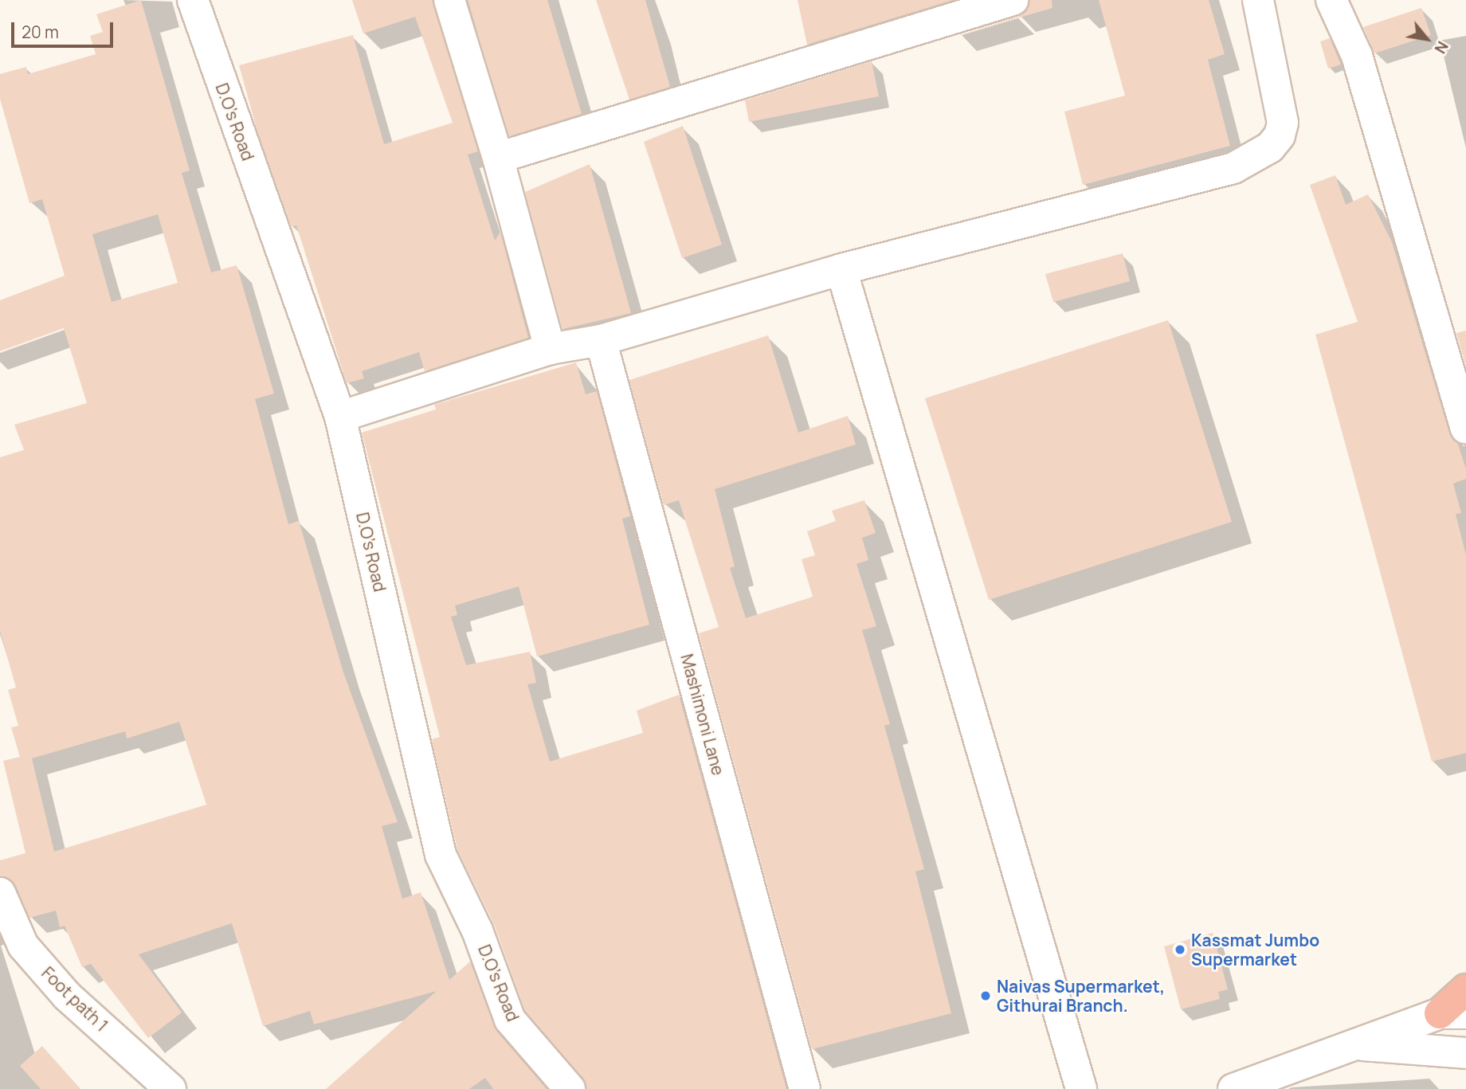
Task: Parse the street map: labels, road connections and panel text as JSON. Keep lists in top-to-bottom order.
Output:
{
  "streets": {
    "street": ["D.O's Road", "Mashimoni Lane", "Foot path 1"]
  },
  "places": ["Kassmat Jumbo Supermarket", "Naivas Supermarket, Githurai Branch."],
  "scale_bar": "20 m",
  "north": "bottom right"
}
